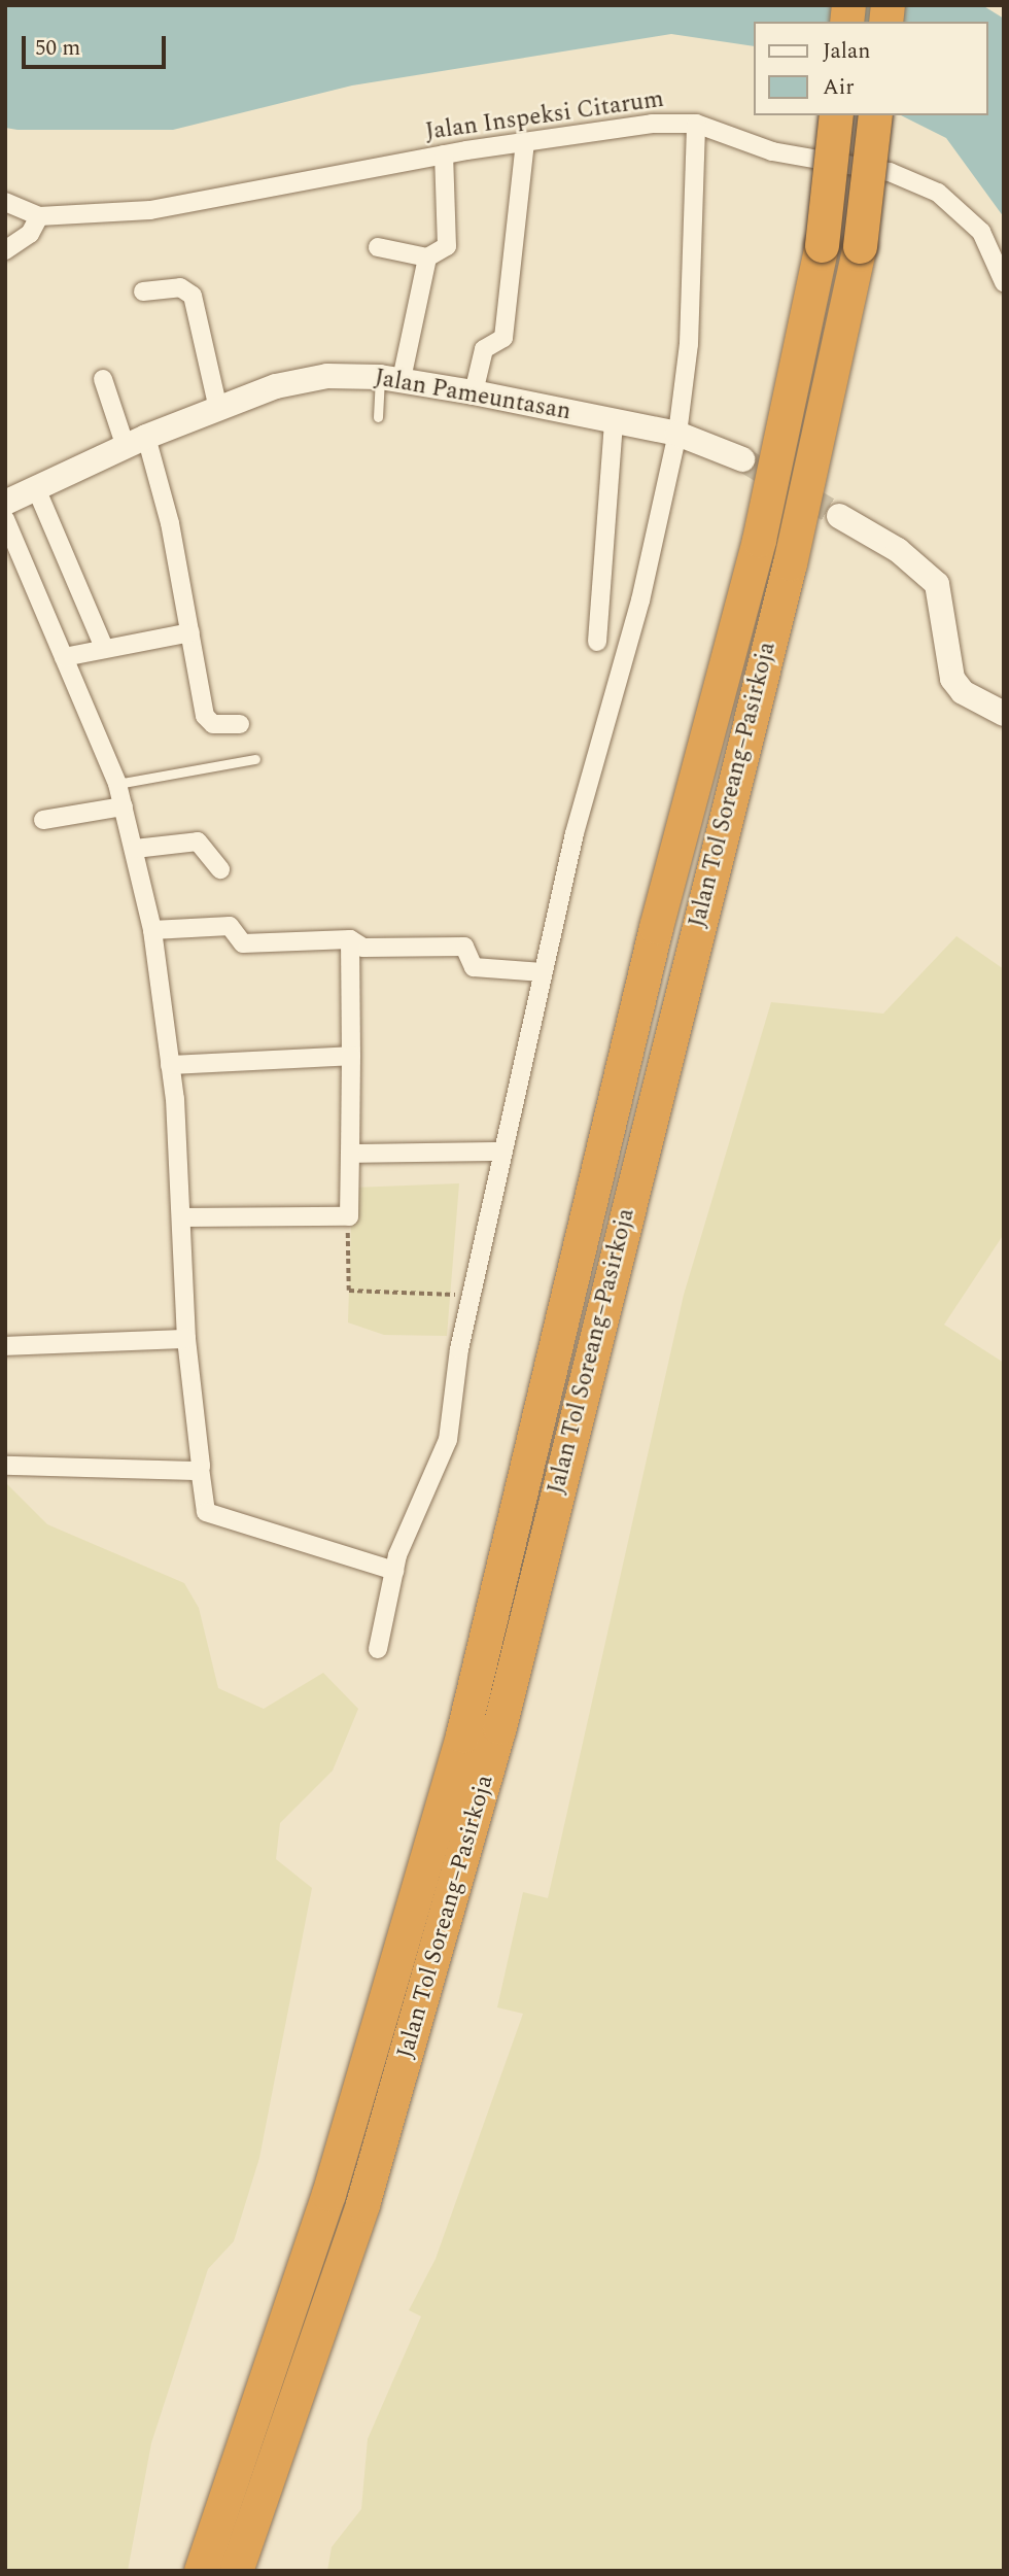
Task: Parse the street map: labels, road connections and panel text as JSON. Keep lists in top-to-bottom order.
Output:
{
  "streets": {
    "highway": ["Jalan Tol Soreang–Pasirkoja"],
    "street": ["Jalan Inspeksi Citarum", "Jalan Pameuntasan"]
  },
  "legend": ["Jalan", "Air"],
  "scale_bar": "50 m"
}
